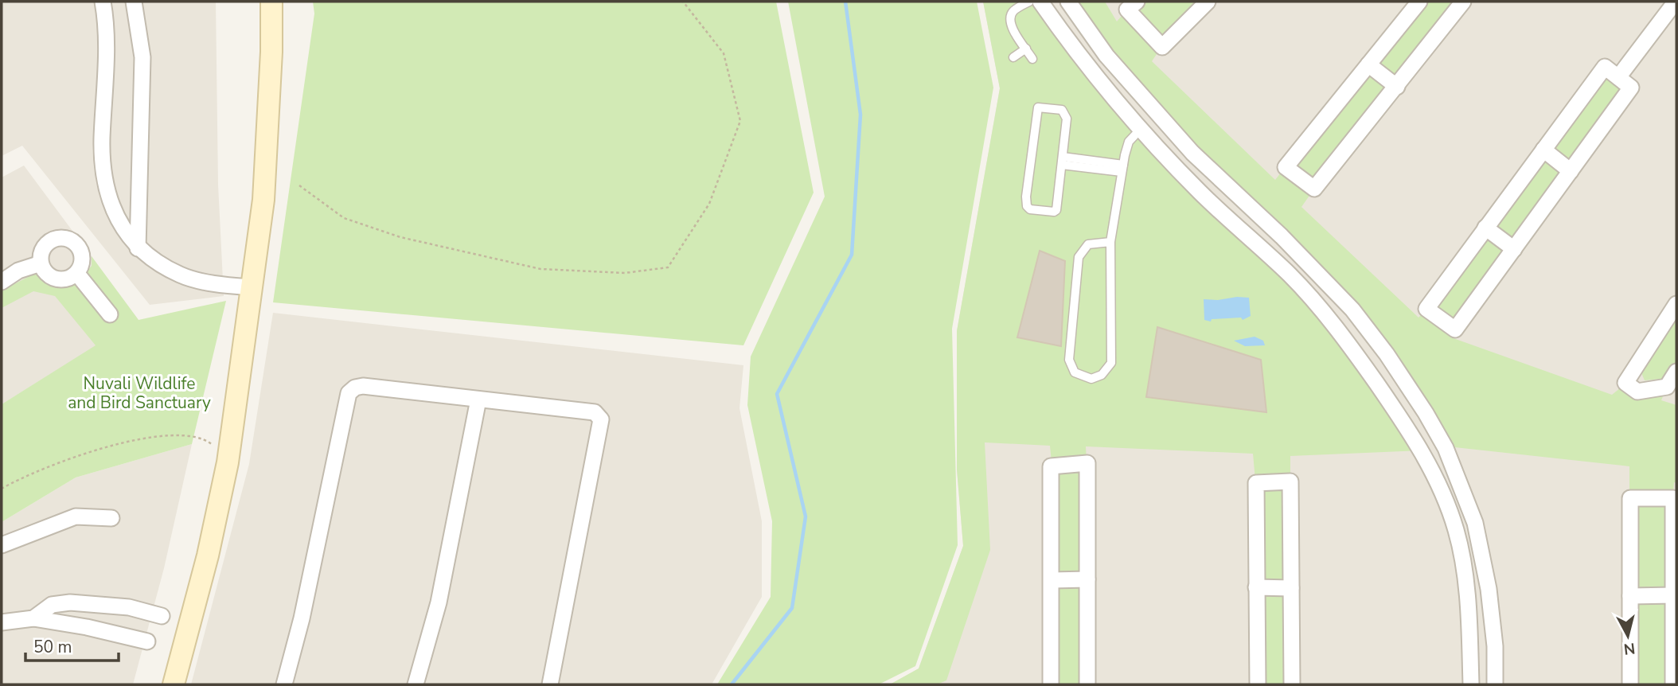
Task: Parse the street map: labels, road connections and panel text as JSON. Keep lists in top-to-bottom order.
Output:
{
  "parks": ["Nuvali Wildlife and Bird Sanctuary"],
  "scale_bar": "50 m",
  "north": "bottom"
}
